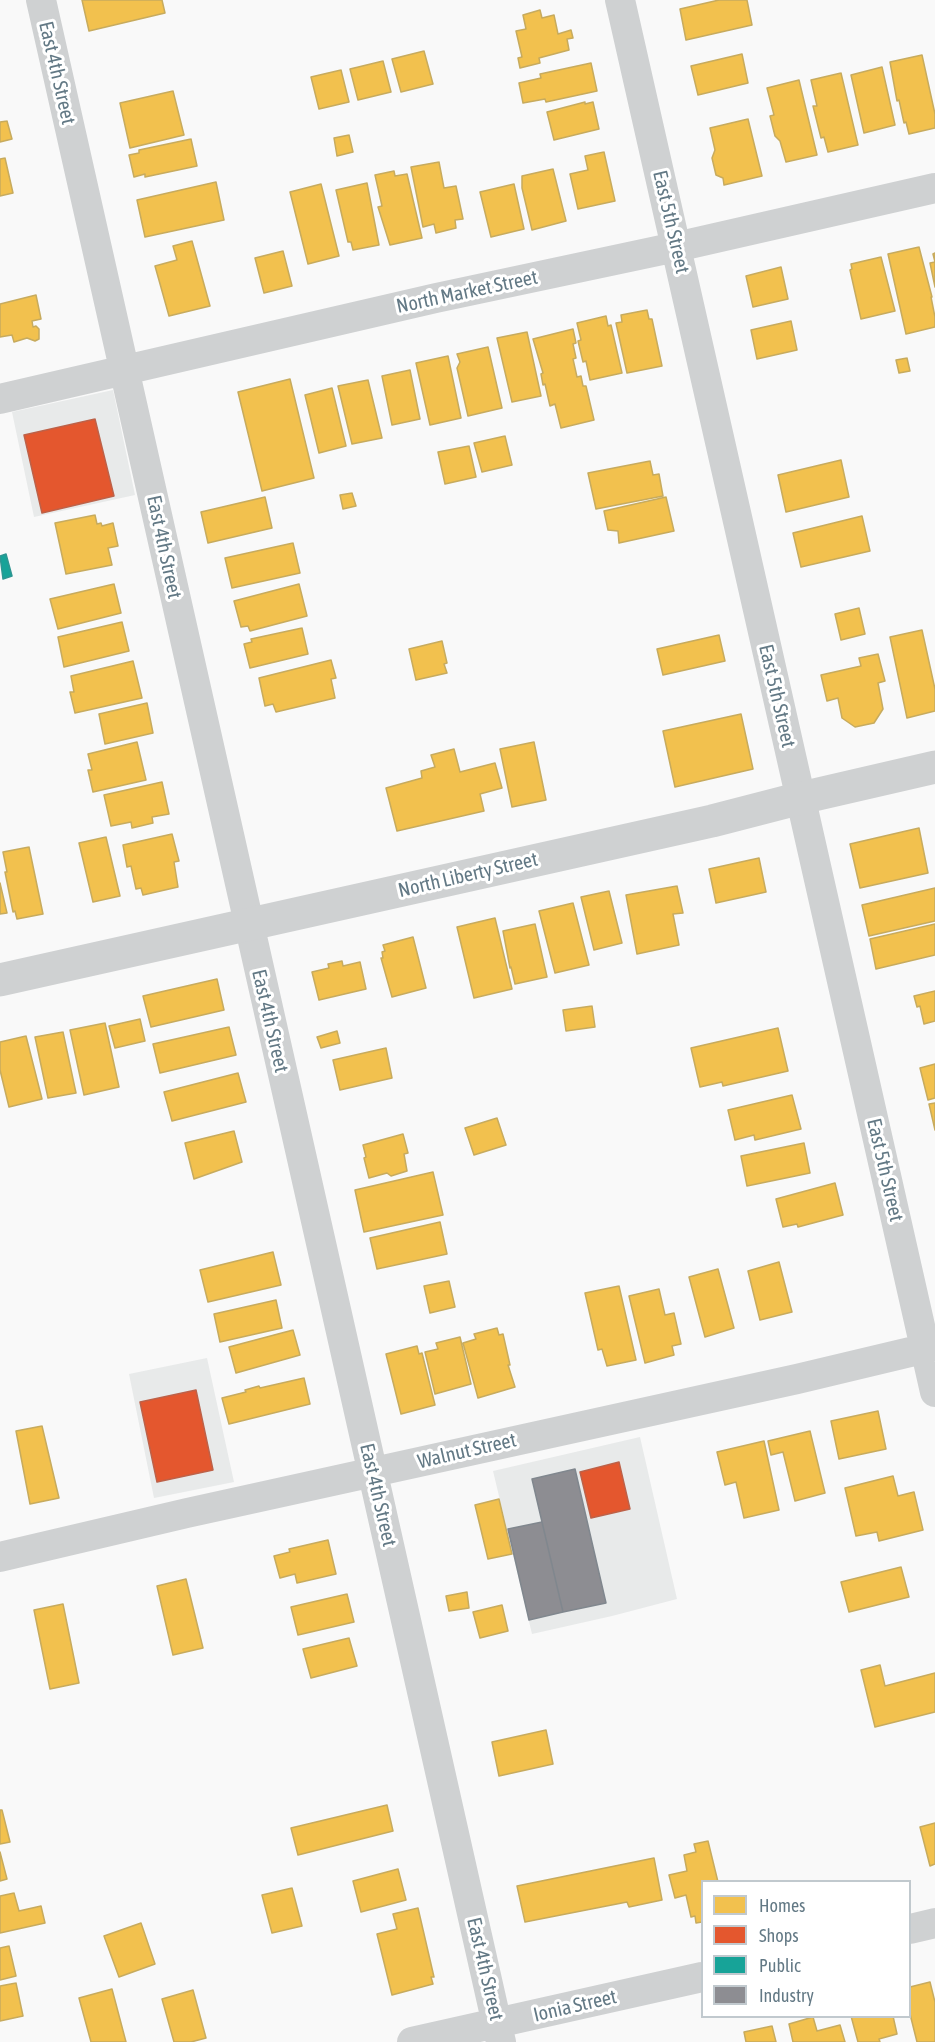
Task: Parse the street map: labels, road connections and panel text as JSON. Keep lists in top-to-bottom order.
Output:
{
  "streets": {
    "street": [
      "East 4th Street",
      "East 5th Street",
      "North Market Street",
      "North Liberty Street",
      "Walnut Street",
      "Ionia Street"
    ]
  },
  "crossings": [
    ["East 4th Street", "North Market Street"],
    ["East 4th Street", "North Liberty Street"],
    ["East 4th Street", "Walnut Street"],
    ["East 4th Street", "Ionia Street"],
    ["East 5th Street", "North Market Street"],
    ["East 5th Street", "North Liberty Street"],
    ["East 5th Street", "Walnut Street"]
  ],
  "legend": [
    "Homes",
    "Shops",
    "Public",
    "Industry"
  ]
}
